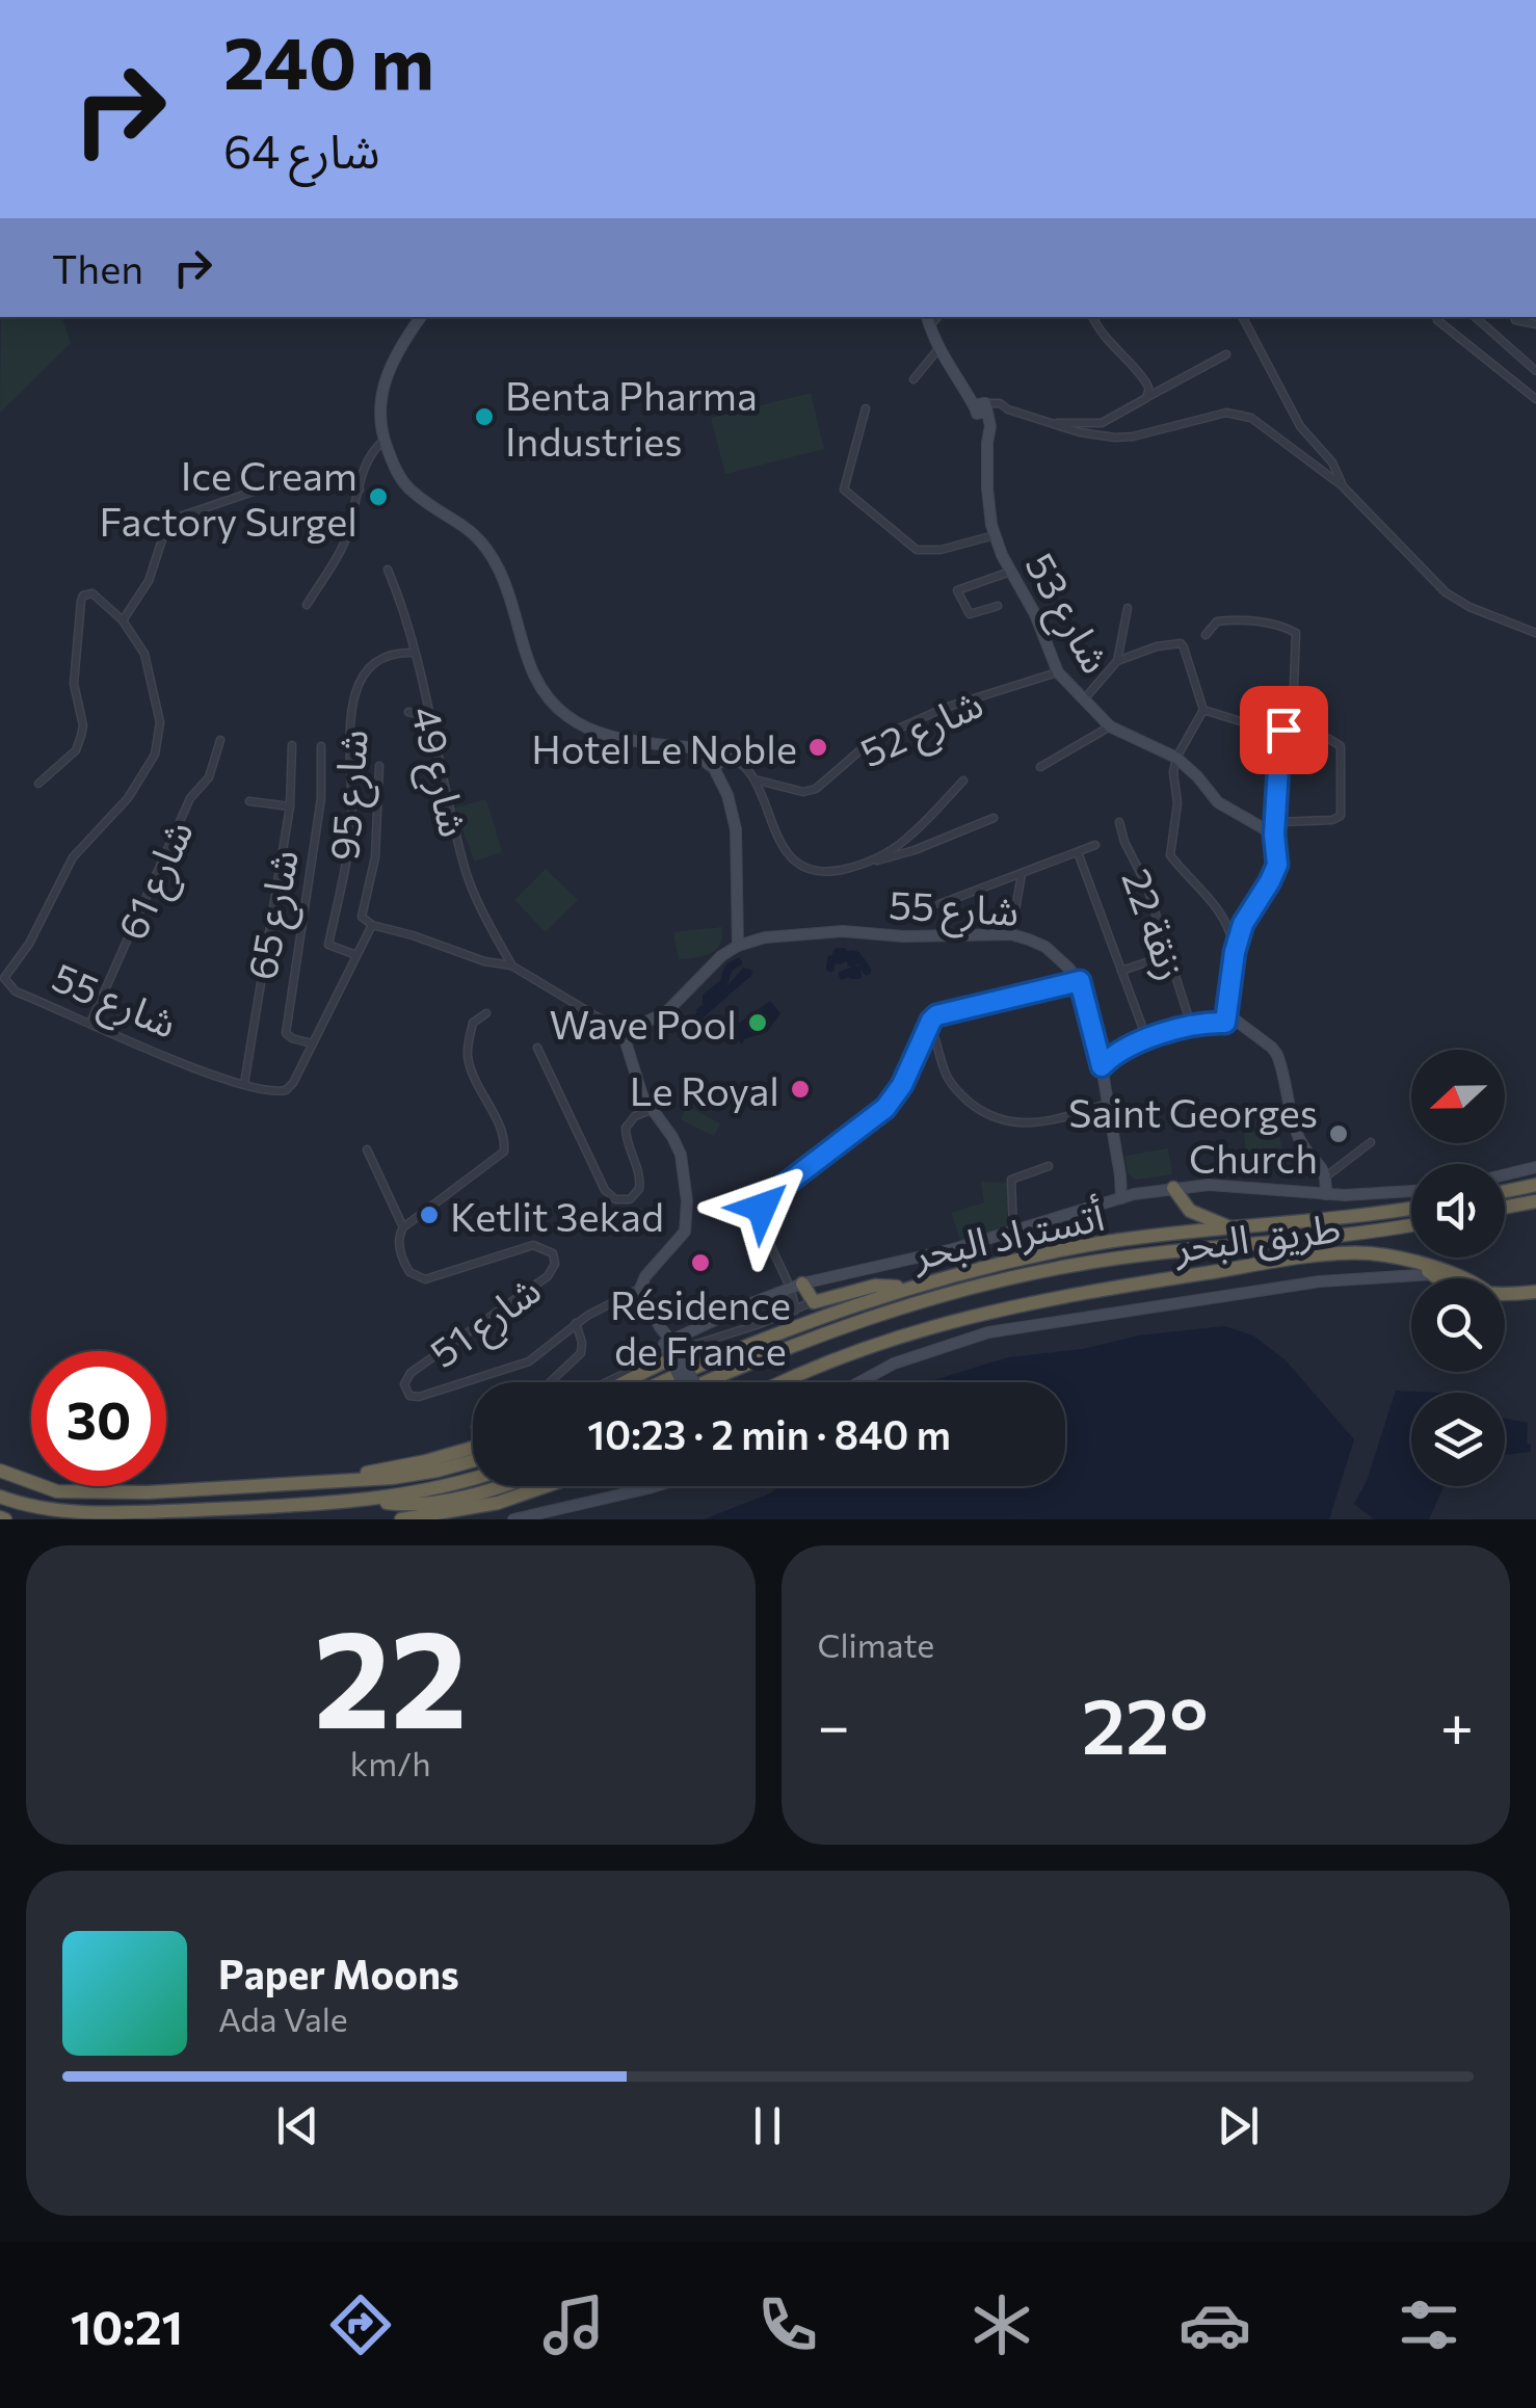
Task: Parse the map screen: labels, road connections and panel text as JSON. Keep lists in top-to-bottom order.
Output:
{
  "streets": {
    "highway": ["أتستراد البحر", "طريق البحر"],
    "street": [
      "شارع 53",
      "شارع 52",
      "شارع 49",
      "شارع 95",
      "شارع 61",
      "شارع 55",
      "شارع 65",
      "زنقة 22",
      "شارع 51"
    ]
  },
  "crossings": [
    ["شارع 53", "شارع 52"],
    ["شارع 49", "شارع 95"],
    ["شارع 95", "شارع 55"],
    ["شارع 61", "شارع 55"],
    ["شارع 55", "شارع 65"]
  ],
  "places": [
    "Benta Pharma Industries",
    "Ice Cream Factory Surgel",
    "Hotel Le Noble",
    "Wave Pool",
    "Le Royal",
    "Saint Georges Church",
    "Ketlit 3ekad",
    "Résidence de France"
  ],
  "north": "left",
  "page": {
    "turn": ["240 m", "شارع 64"],
    "then": "Then",
    "limit": "30",
    "trip": "10:23 · 2 min · 840 m",
    "tile": [
      ["22", "km/h"],
      "Climate"
    ],
    "heat": ["−", "22°", "+"],
    "song": ["Paper Moons", "Ada Vale"],
    "tabs": "10:21"
  }
}
